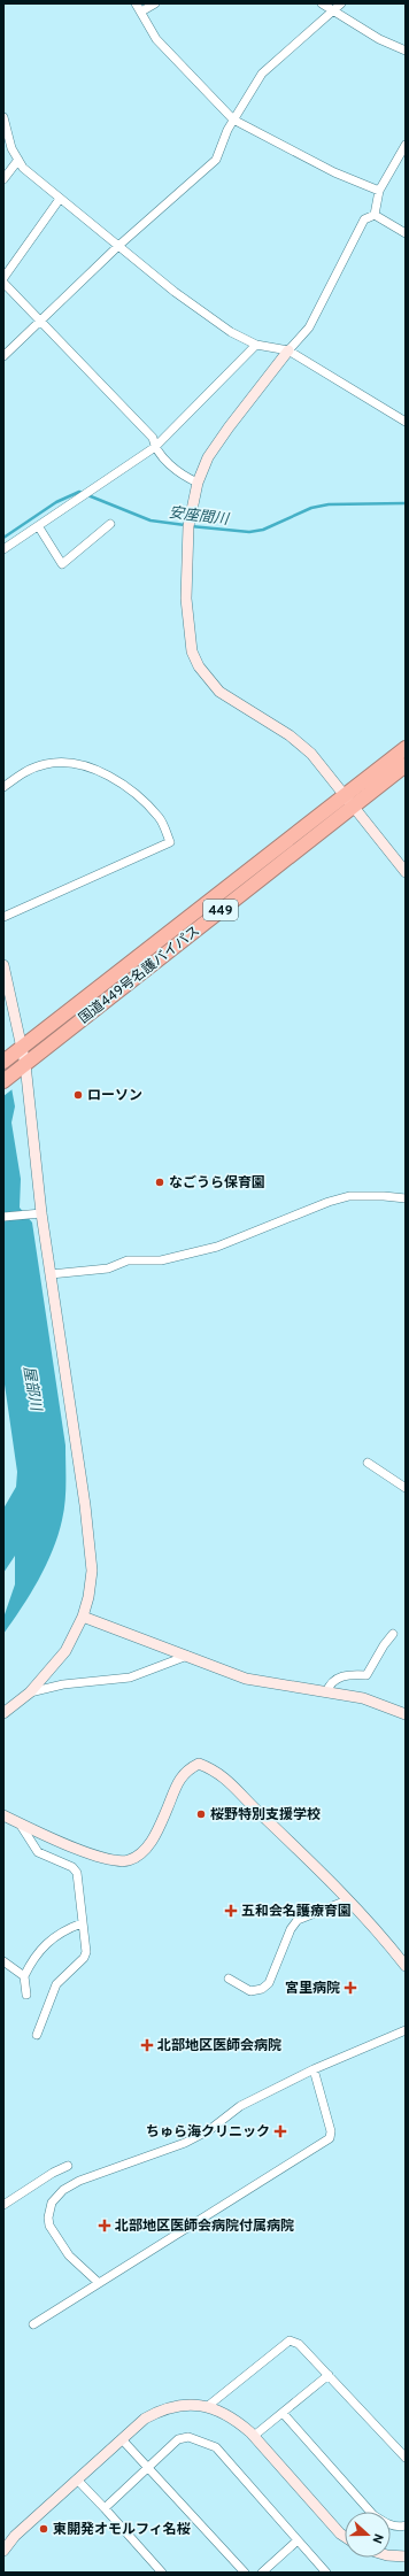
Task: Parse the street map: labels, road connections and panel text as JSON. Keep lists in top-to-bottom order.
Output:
{
  "streets": {
    "highway": ["449", "国道449号名護バイパス"]
  },
  "water": ["安座間川", "屋部川"],
  "places": {
    "other": [
      "ローソン",
      "なごうら保育園",
      "桜野特別支援学校",
      "東開発オモルフィ名桜"
    ],
    "health": [
      "五和会名護療育園",
      "宮里病院",
      "北部地区医師会病院",
      "ちゅら海クリニック",
      "北部地区医師会病院付属病院"
    ]
  },
  "north": "right"
}
